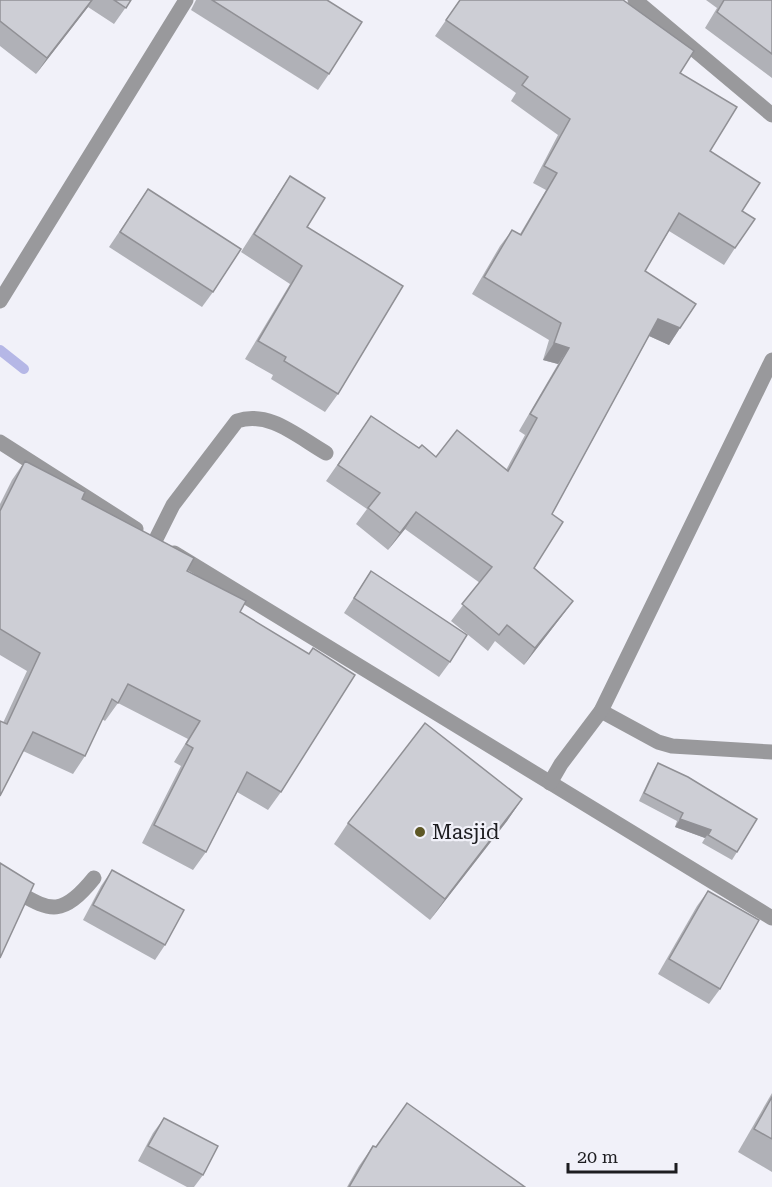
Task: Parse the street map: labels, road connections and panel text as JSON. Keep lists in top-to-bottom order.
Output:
{
  "places": ["Masjid"],
  "scale_bar": "20 m"
}
